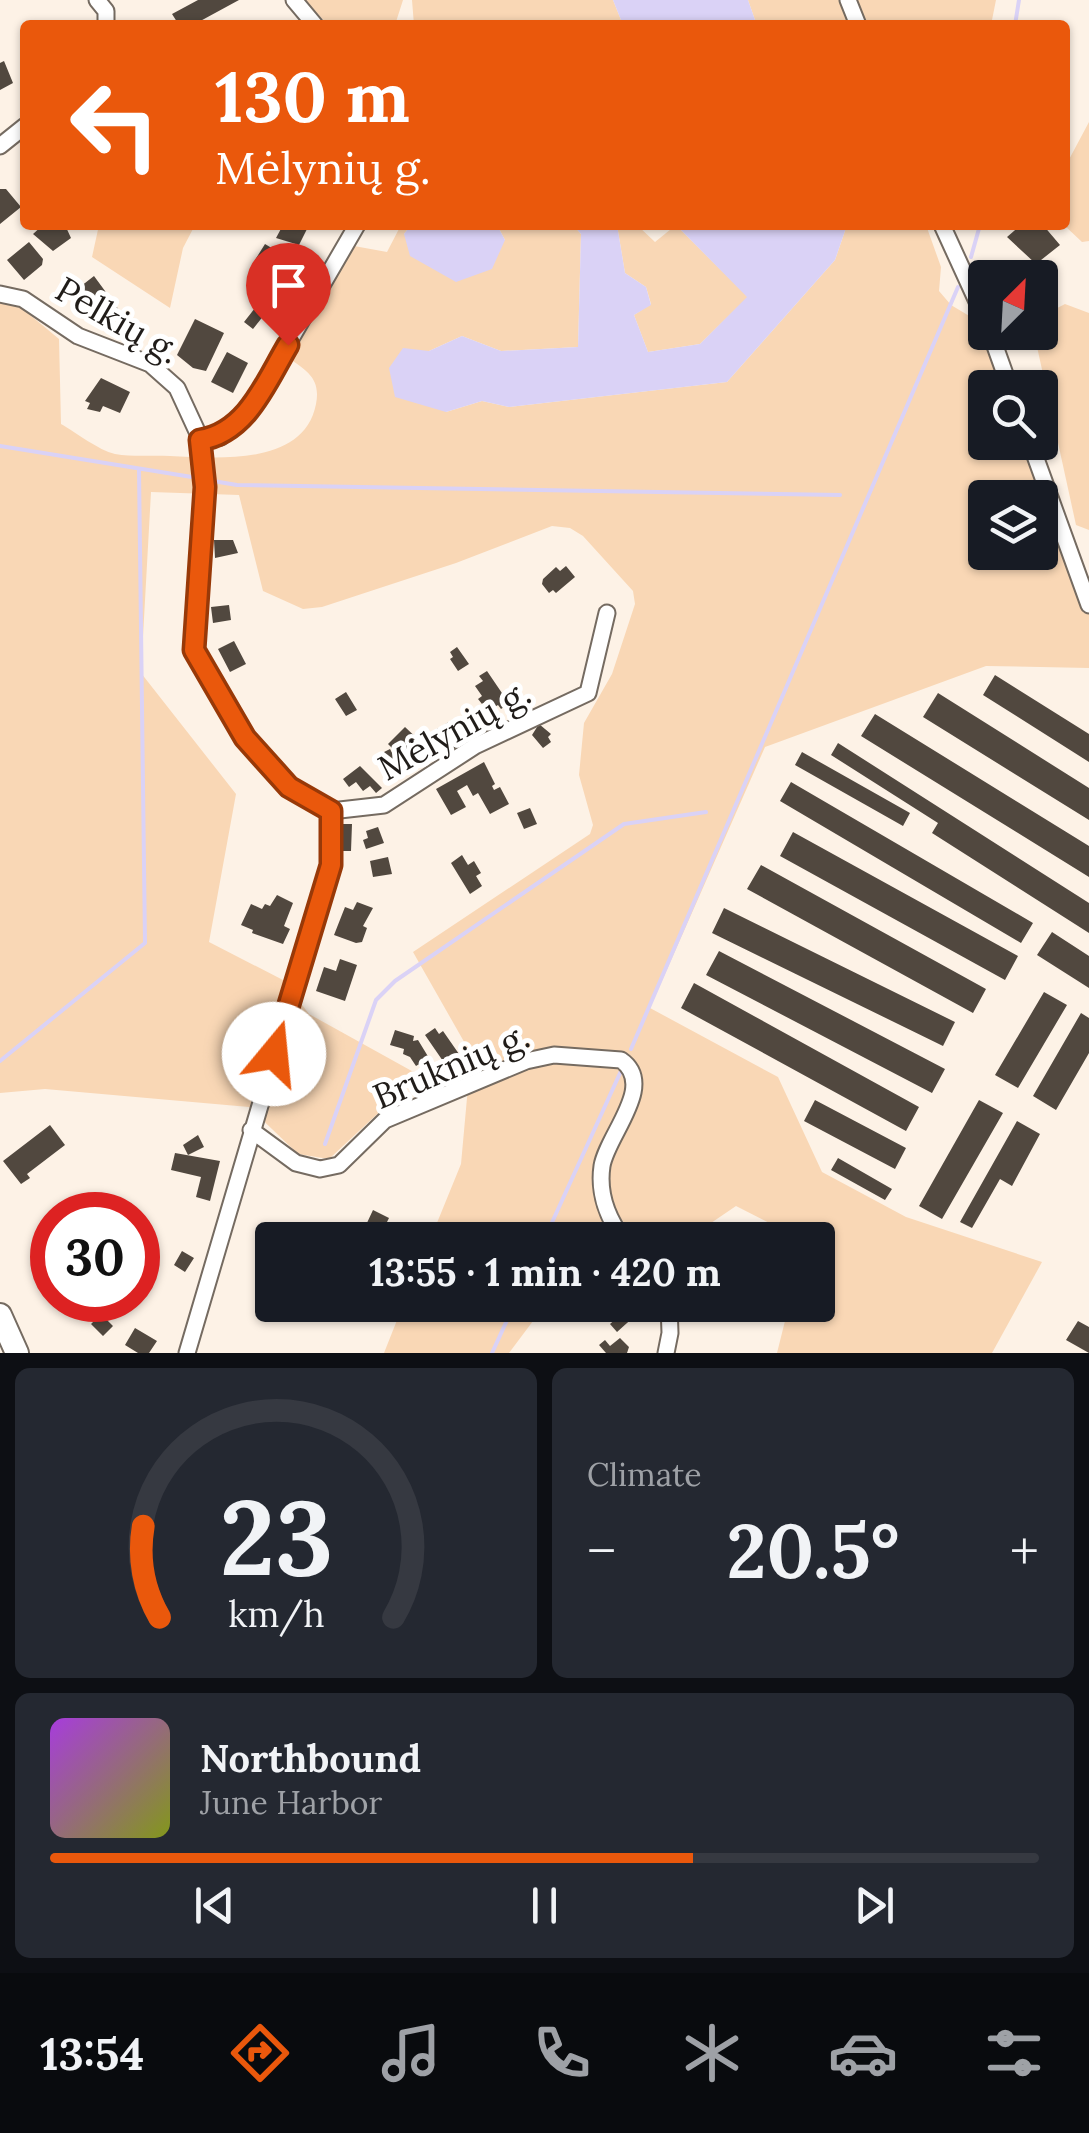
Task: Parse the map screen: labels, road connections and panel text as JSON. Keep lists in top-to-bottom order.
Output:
{
  "streets": {
    "street": ["Pelkių g.", "Mėlynių g.", "Bruknių g."]
  },
  "north": "top right",
  "page": {
    "turn": ["130 m", "Mėlynių g."],
    "limit": "30",
    "trip": "13:55 · 1 min · 420 m",
    "tile": "Climate",
    "heat": ["−", "20.5°", "+"],
    "song": ["Northbound", "June Harbor"],
    "tabs": "13:54",
    "gauge": ["23", "km/h"]
  }
}
